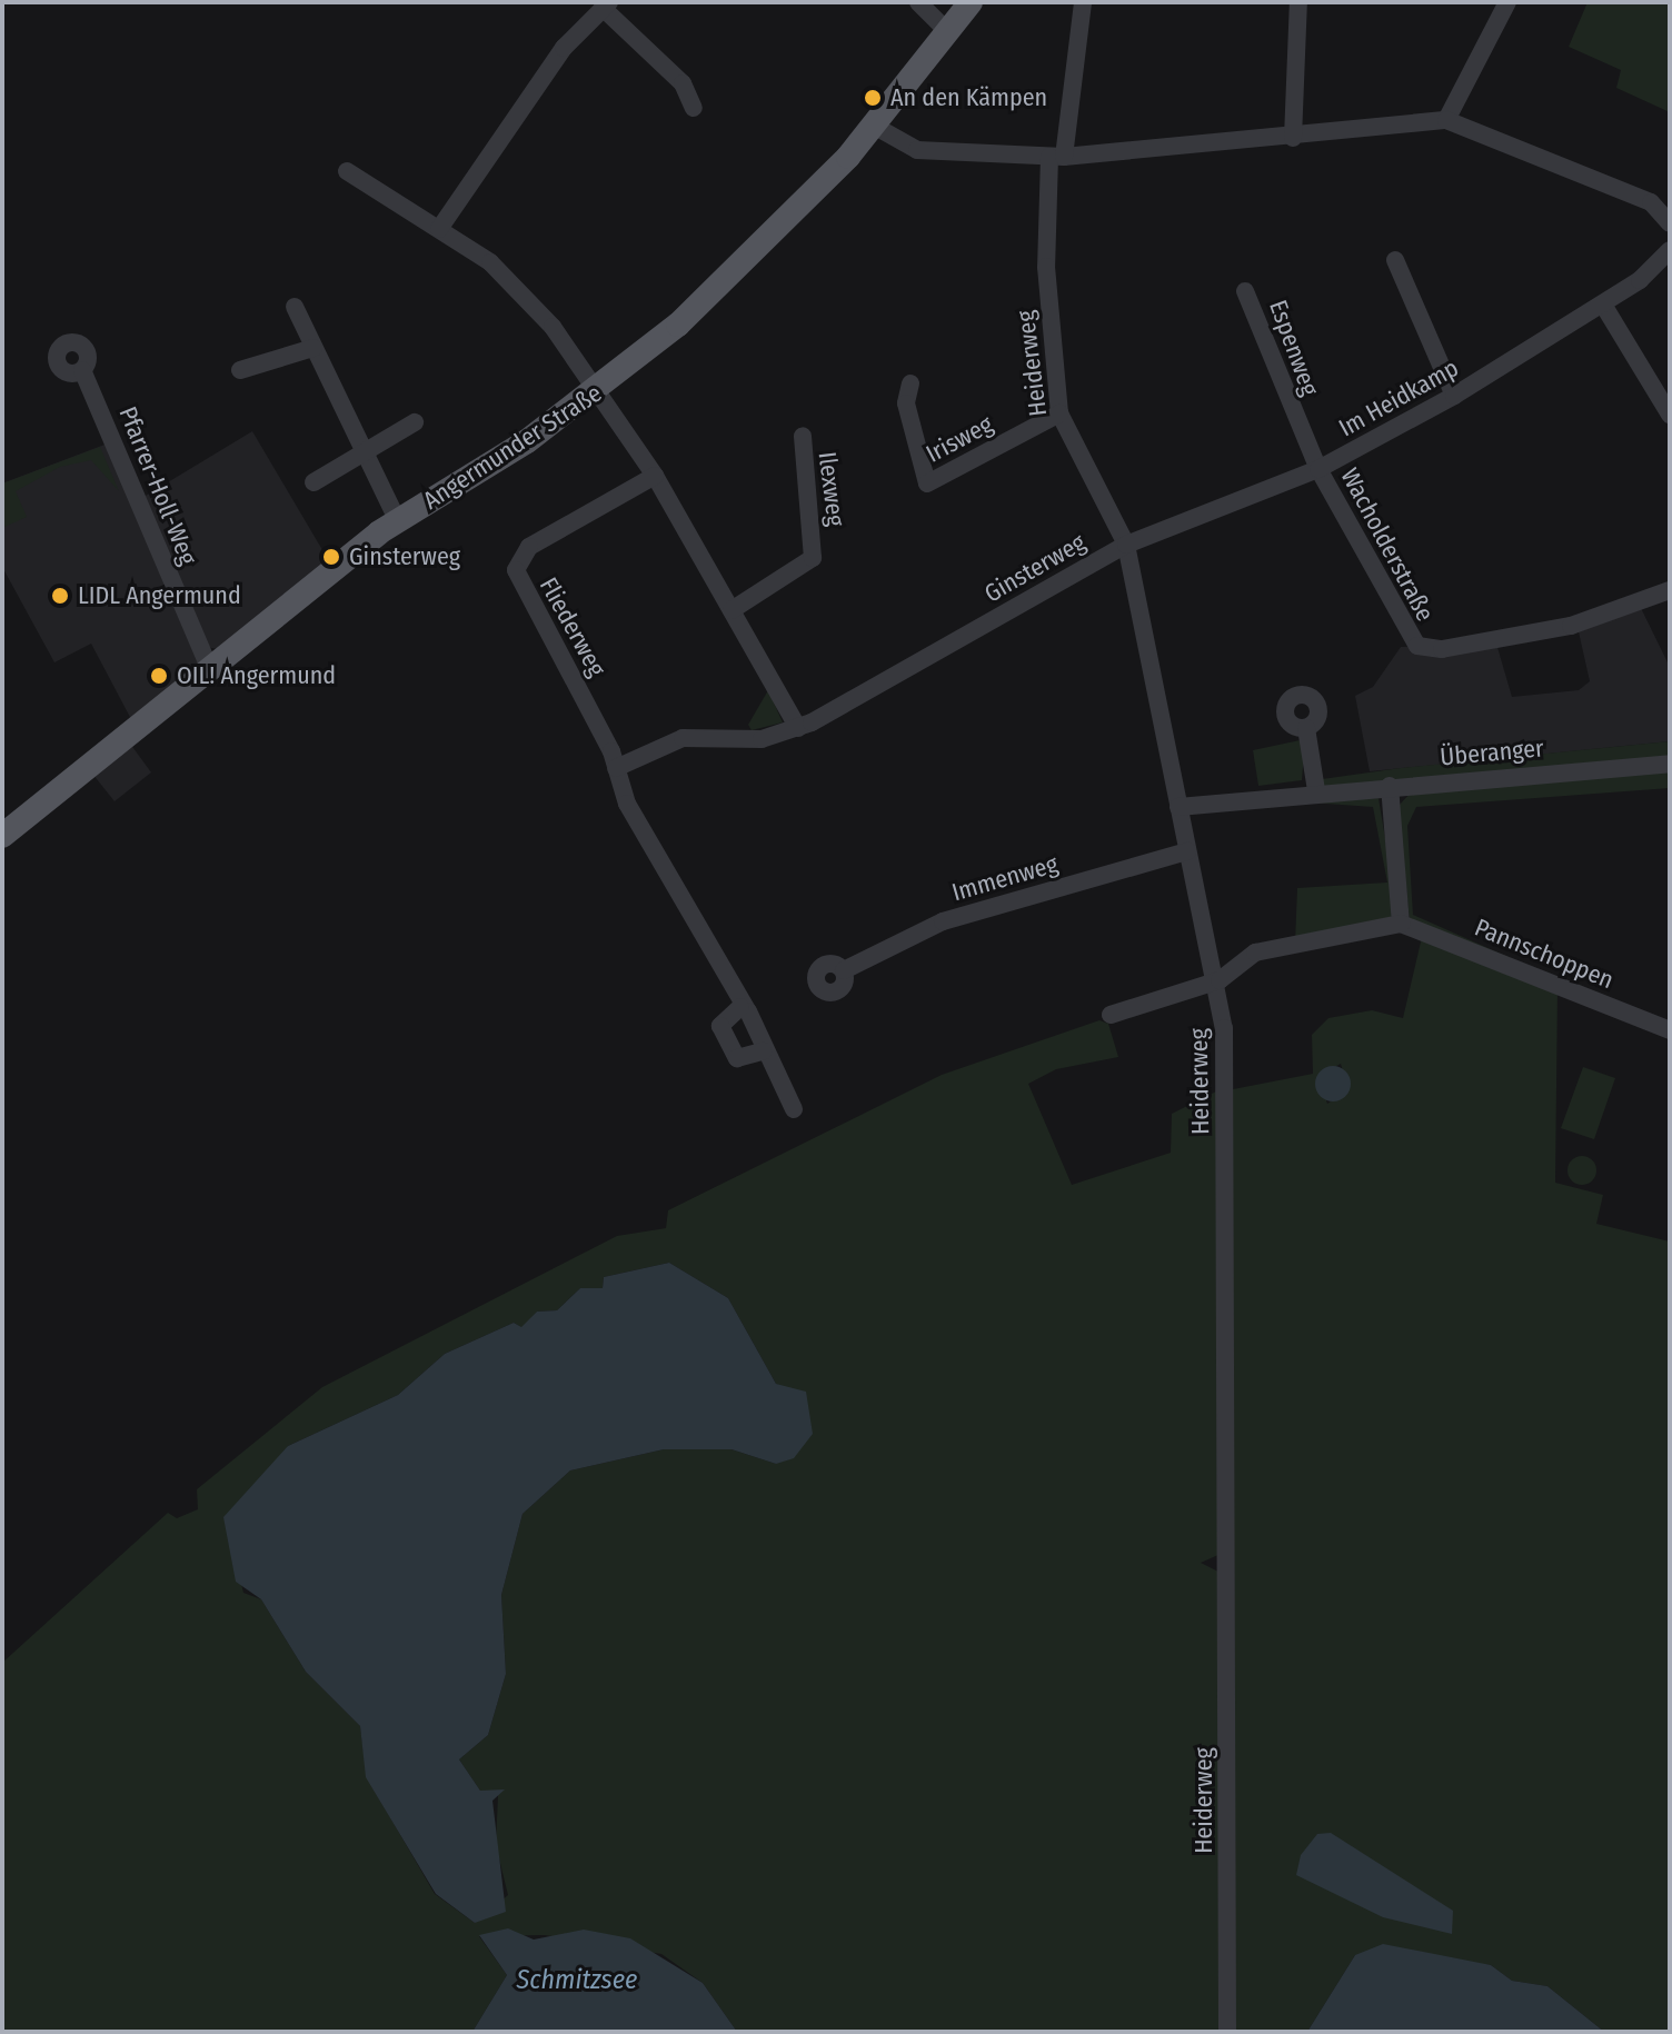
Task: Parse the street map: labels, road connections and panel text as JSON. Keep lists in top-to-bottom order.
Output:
{
  "streets": {
    "main road": ["Angermunder Straße"],
    "street": [
      "Espenweg",
      "Heiderweg",
      "Im Heidkamp",
      "Irisweg",
      "Pfarrer-Holl-Weg",
      "Ilexweg",
      "Wacholderstraße",
      "Ginsterweg",
      "Fliederweg",
      "Überanger",
      "Immenweg",
      "Pannschoppen"
    ]
  },
  "crossings": [
    ["Espenweg", "Im Heidkamp"],
    ["Espenweg", "Wacholderstraße"],
    ["Heiderweg", "Im Heidkamp"],
    ["Heiderweg", "Irisweg"],
    ["Heiderweg", "Ginsterweg"],
    ["Heiderweg", "Überanger"],
    ["Heiderweg", "Immenweg"],
    ["Im Heidkamp", "Wacholderstraße"],
    ["Im Heidkamp", "Ginsterweg"],
    ["Angermunder Straße", "Pfarrer-Holl-Weg"]
  ],
  "water": ["Schmitzsee"],
  "places": [
    "An den Kämpen",
    "Ginsterweg",
    "LIDL Angermund",
    "OIL! Angermund"
  ]
}
